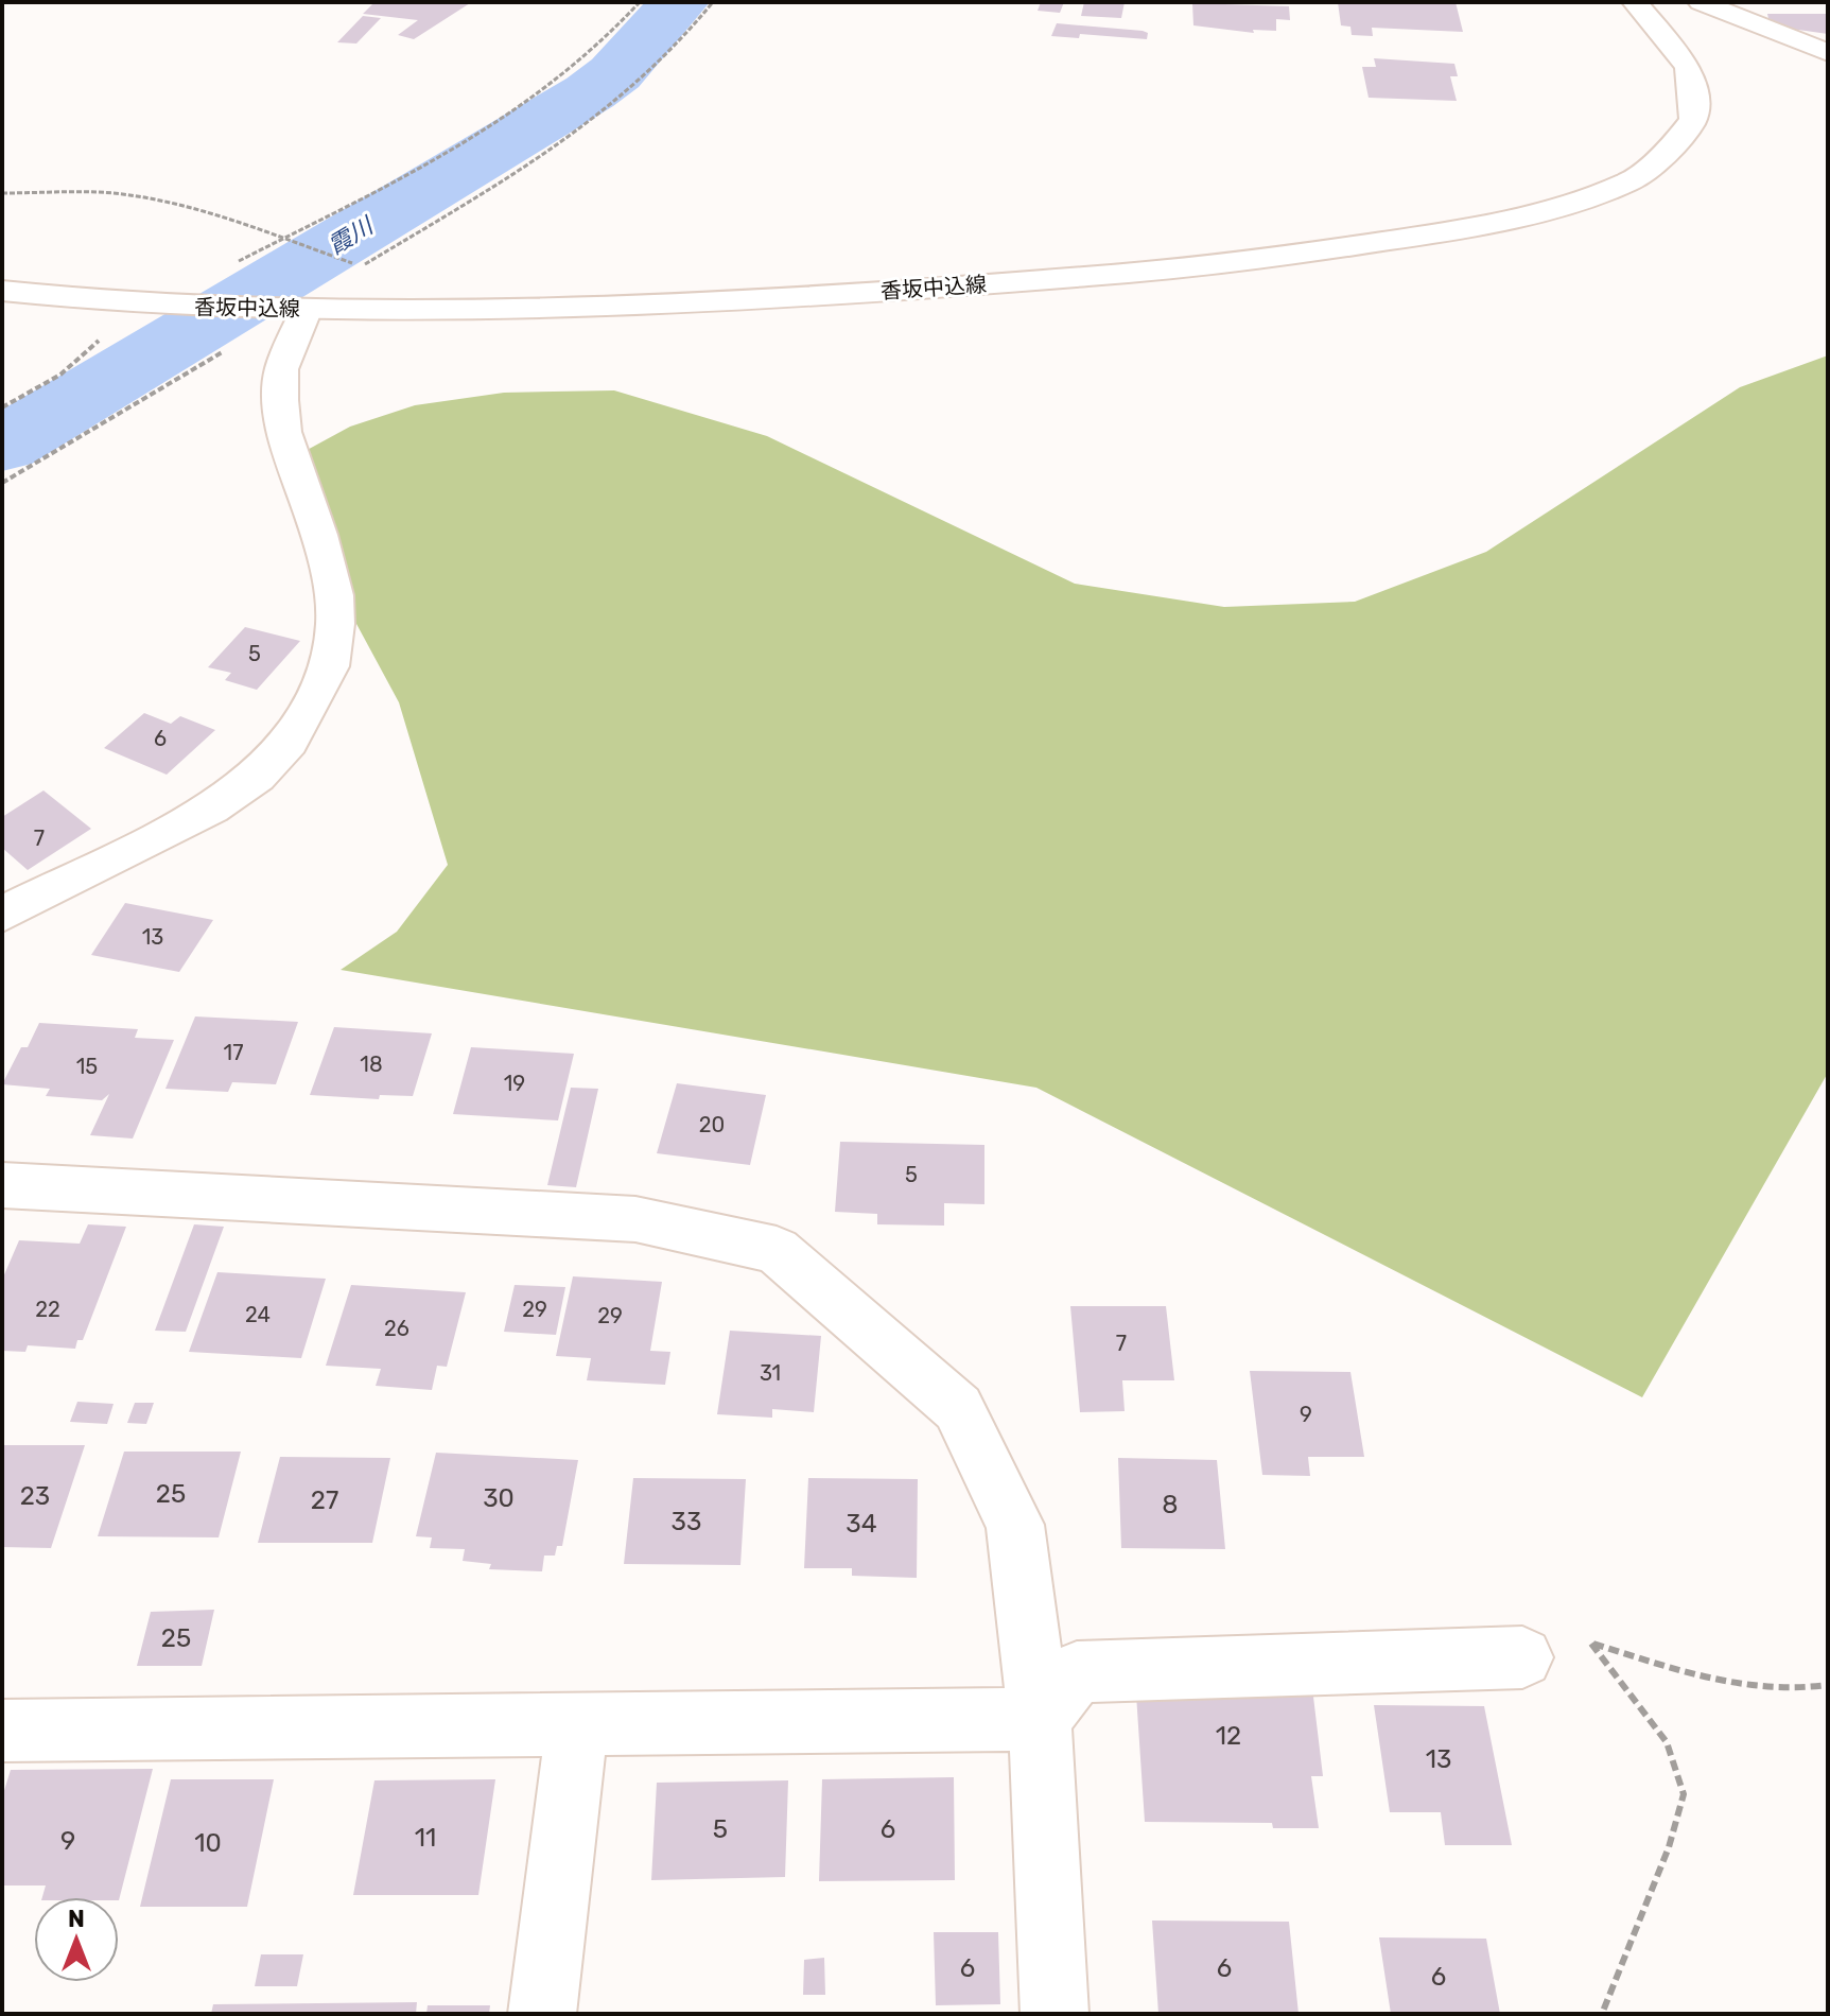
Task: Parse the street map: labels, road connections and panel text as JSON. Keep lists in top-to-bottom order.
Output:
{
  "streets": {
    "street": ["香坂中込線"]
  },
  "water": ["霞川"],
  "house_numbers": [
    "5",
    "6",
    "7",
    "13",
    "17",
    "18",
    "15",
    "19",
    "20",
    "5",
    "22",
    "29",
    "24",
    "29",
    "26",
    "7",
    "31",
    "9",
    "25",
    "23",
    "30",
    "27",
    "8",
    "33",
    "34",
    "25",
    "12",
    "13",
    "5",
    "6",
    "11",
    "9",
    "10",
    "6",
    "6",
    "6"
  ],
  "north": "top"
}
